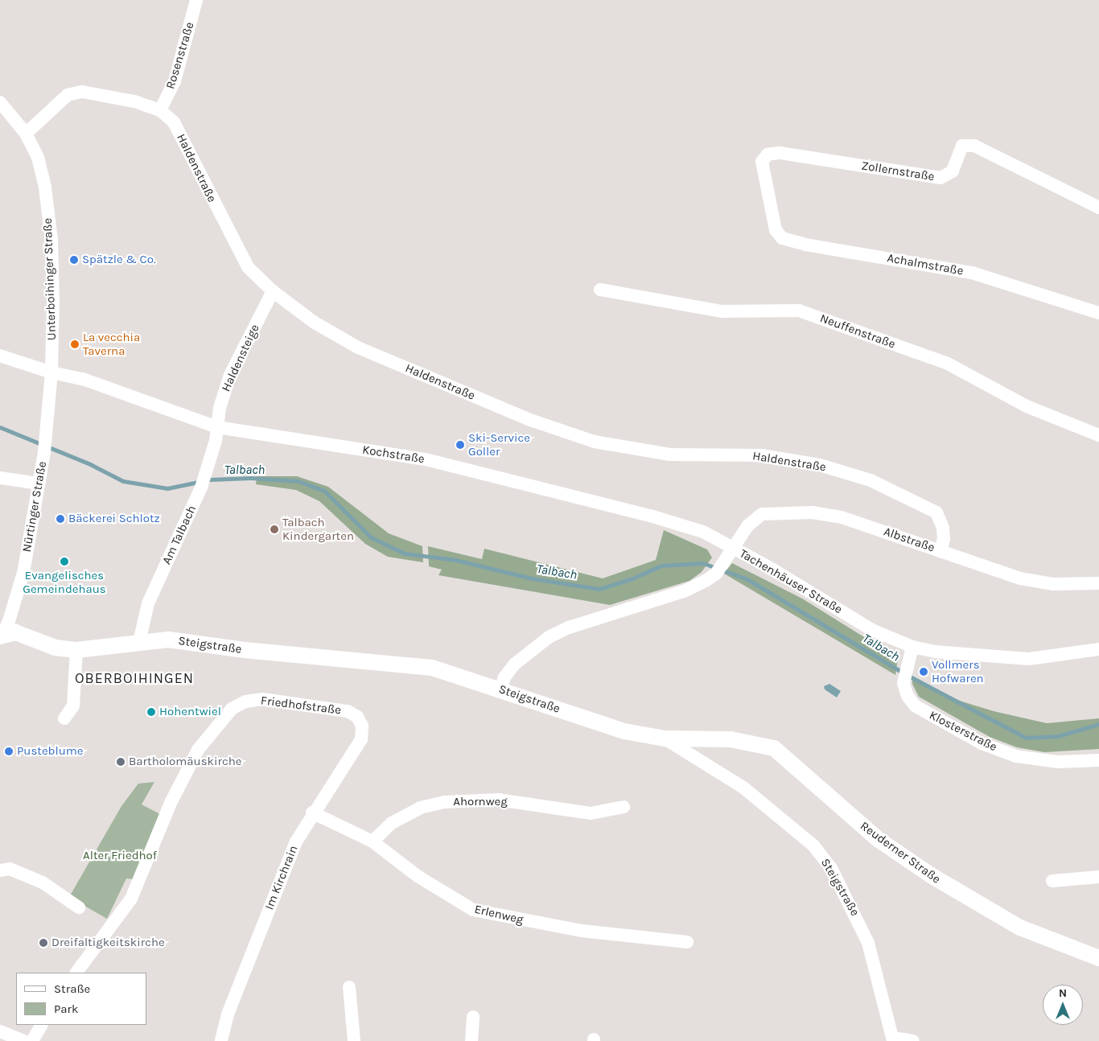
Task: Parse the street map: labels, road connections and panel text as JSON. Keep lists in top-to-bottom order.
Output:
{
  "streets": {
    "street": [
      "Rosenstraße",
      "Haldenstraße",
      "Zollernstraße",
      "Achalmstraße",
      "Unterboihinger Straße",
      "Neuffenstraße",
      "Haldensteige",
      "Kochstraße",
      "Nürtinger Straße",
      "Am Talbach",
      "Albstraße",
      "Tachenhäuser Straße",
      "Steigstraße",
      "Friedhofstraße",
      "Klosterstraße",
      "Ahornweg",
      "Reuderner Straße",
      "Im Kirchrain",
      "Erlenweg"
    ]
  },
  "crossings": [
    ["Rosenstraße", "Haldenstraße"],
    ["Haldenstraße", "Unterboihinger Straße"],
    ["Haldenstraße", "Haldensteige"],
    ["Haldenstraße", "Albstraße"],
    ["Zollernstraße", "Achalmstraße"],
    ["Unterboihinger Straße", "Kochstraße"],
    ["Unterboihinger Straße", "Nürtinger Straße"],
    ["Haldensteige", "Kochstraße"],
    ["Haldensteige", "Am Talbach"],
    ["Kochstraße", "Nürtinger Straße"],
    ["Kochstraße", "Am Talbach"],
    ["Kochstraße", "Albstraße"],
    ["Kochstraße", "Tachenhäuser Straße"],
    ["Nürtinger Straße", "Steigstraße"],
    ["Am Talbach", "Steigstraße"],
    ["Albstraße", "Tachenhäuser Straße"],
    ["Tachenhäuser Straße", "Steigstraße"],
    ["Tachenhäuser Straße", "Klosterstraße"],
    ["Steigstraße", "Reuderner Straße"],
    ["Friedhofstraße", "Im Kirchrain"],
    ["Ahornweg", "Erlenweg"],
    ["Im Kirchrain", "Erlenweg"]
  ],
  "districts": ["OBERBOIHINGEN"],
  "water": ["Talbach"],
  "parks": ["Alter Friedhof"],
  "places": [
    "Spätzle & Co.",
    "La vecchia Taverna",
    "Ski-Service Goller",
    "Bäckerei Schlotz",
    "Talbach Kindergarten",
    "Evangelisches Gemeindehaus",
    "Vollmers Hofwaren",
    "Hohentwiel",
    "Pusteblume",
    "Bartholomäuskirche",
    "Dreifaltigkeitskirche"
  ],
  "legend": ["Straße", "Park"],
  "north": "top"
}
